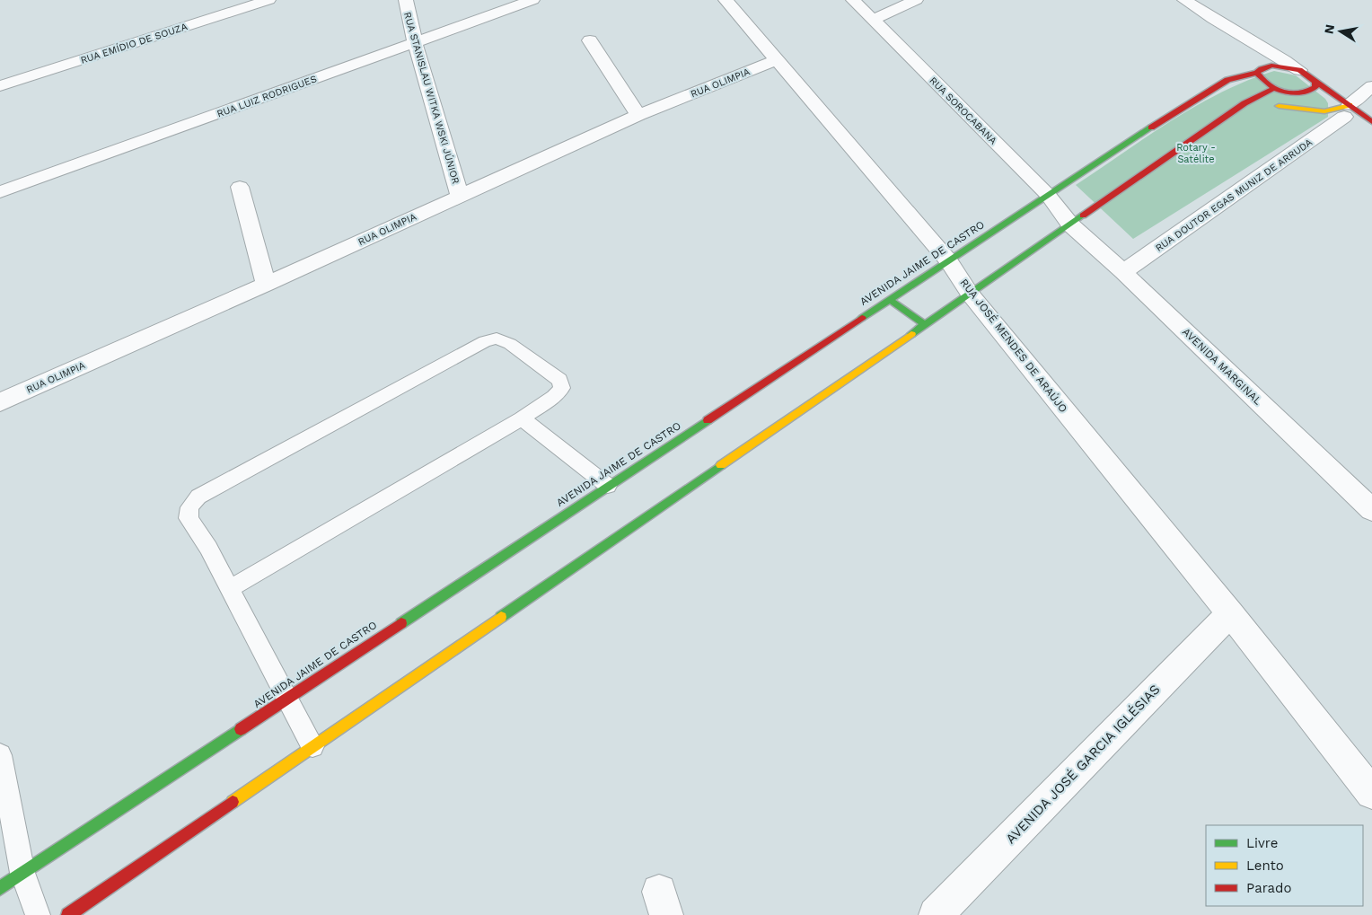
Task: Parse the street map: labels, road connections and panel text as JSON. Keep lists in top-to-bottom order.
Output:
{
  "streets": {
    "street": [
      "RUA EMÍDIO DE SOUZA",
      "RUA OLIMPIA",
      "RUA LUIZ RODRIGUES",
      "RUA STANISLAU WITKA WSKI JÚNIOR",
      "RUA SOROCABANA",
      "RUA DOUTOR EGAS MUNIZ DE ARRUDA",
      "AVENIDA JAIME DE CASTRO",
      "RUA JOSÉ MENDES DE ARAÚJO",
      "AVENIDA MARGINAL",
      "AVENIDA JOSÉ GARCIA IGLÉSIAS"
    ]
  },
  "crossings": [
    ["RUA OLIMPIA", "RUA STANISLAU WITKA WSKI JÚNIOR"],
    ["RUA OLIMPIA", "RUA JOSÉ MENDES DE ARAÚJO"],
    ["RUA LUIZ RODRIGUES", "RUA STANISLAU WITKA WSKI JÚNIOR"],
    ["RUA SOROCABANA", "AVENIDA JAIME DE CASTRO"],
    ["RUA SOROCABANA", "AVENIDA MARGINAL"],
    ["RUA DOUTOR EGAS MUNIZ DE ARRUDA", "AVENIDA MARGINAL"],
    ["AVENIDA JAIME DE CASTRO", "RUA JOSÉ MENDES DE ARAÚJO"],
    ["RUA JOSÉ MENDES DE ARAÚJO", "AVENIDA JOSÉ GARCIA IGLÉSIAS"]
  ],
  "parks": ["Rotary - Satélite"],
  "legend": ["Livre", "Lento", "Parado"],
  "north": "left"
}
